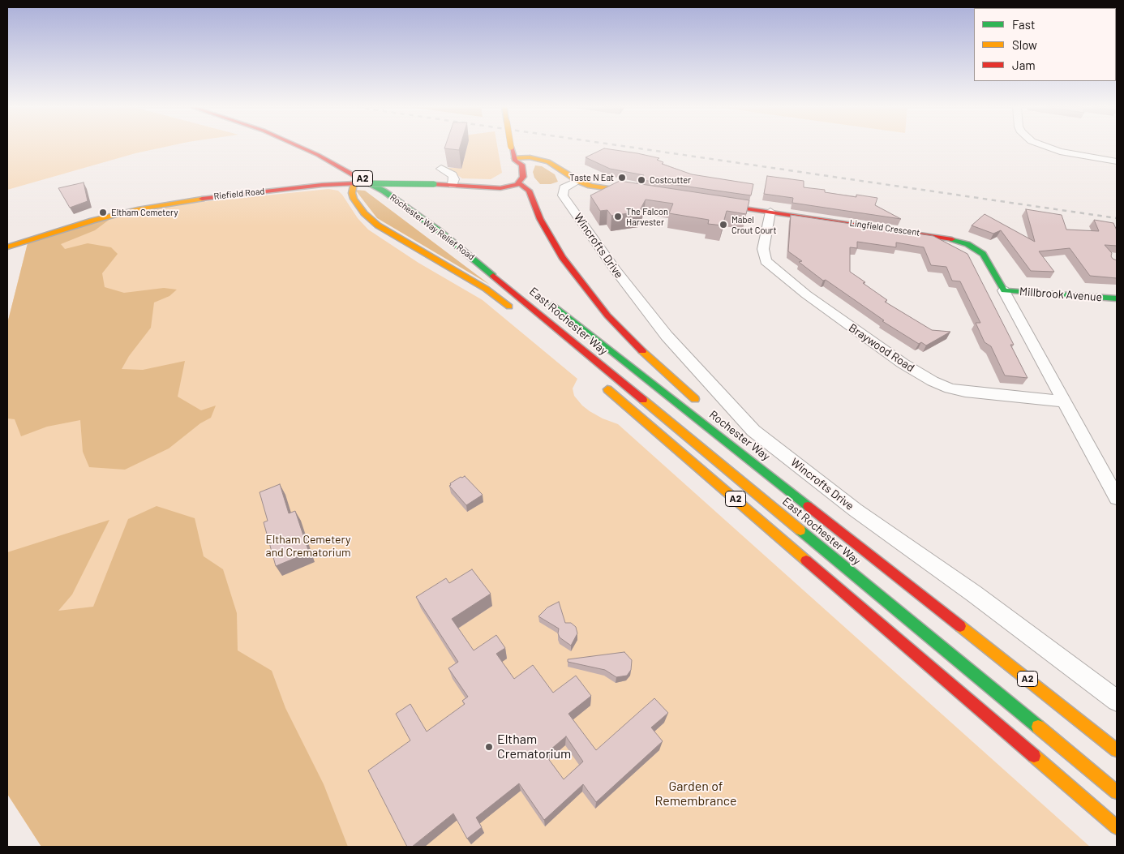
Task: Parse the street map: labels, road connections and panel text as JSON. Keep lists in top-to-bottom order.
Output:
{
  "streets": {
    "main road": [
      "A2",
      "Riefield Road",
      "Rochester Way Relief Road",
      "Lingfield Crescent",
      "Millbrook Avenue",
      "East Rochester Way",
      "Rochester Way"
    ],
    "street": ["Wincrofts Drive", "Braywood Road"]
  },
  "crossings": [
    ["A2", "Riefield Road"],
    ["A2", "Rochester Way"],
    ["Rochester Way Relief Road", "East Rochester Way"],
    ["Lingfield Crescent", "Millbrook Avenue"],
    ["Lingfield Crescent", "Braywood Road"]
  ],
  "parks": ["Eltham Cemetery and Crematorium", "Garden of Remembrance"],
  "places": [
    "Taste N Eat",
    "Costcutter",
    "Eltham Cemetery",
    "The Falcon Harvester",
    "Mabel Crout Court",
    "Eltham Crematorium"
  ],
  "legend": ["Fast", "Slow", "Jam"]
}
